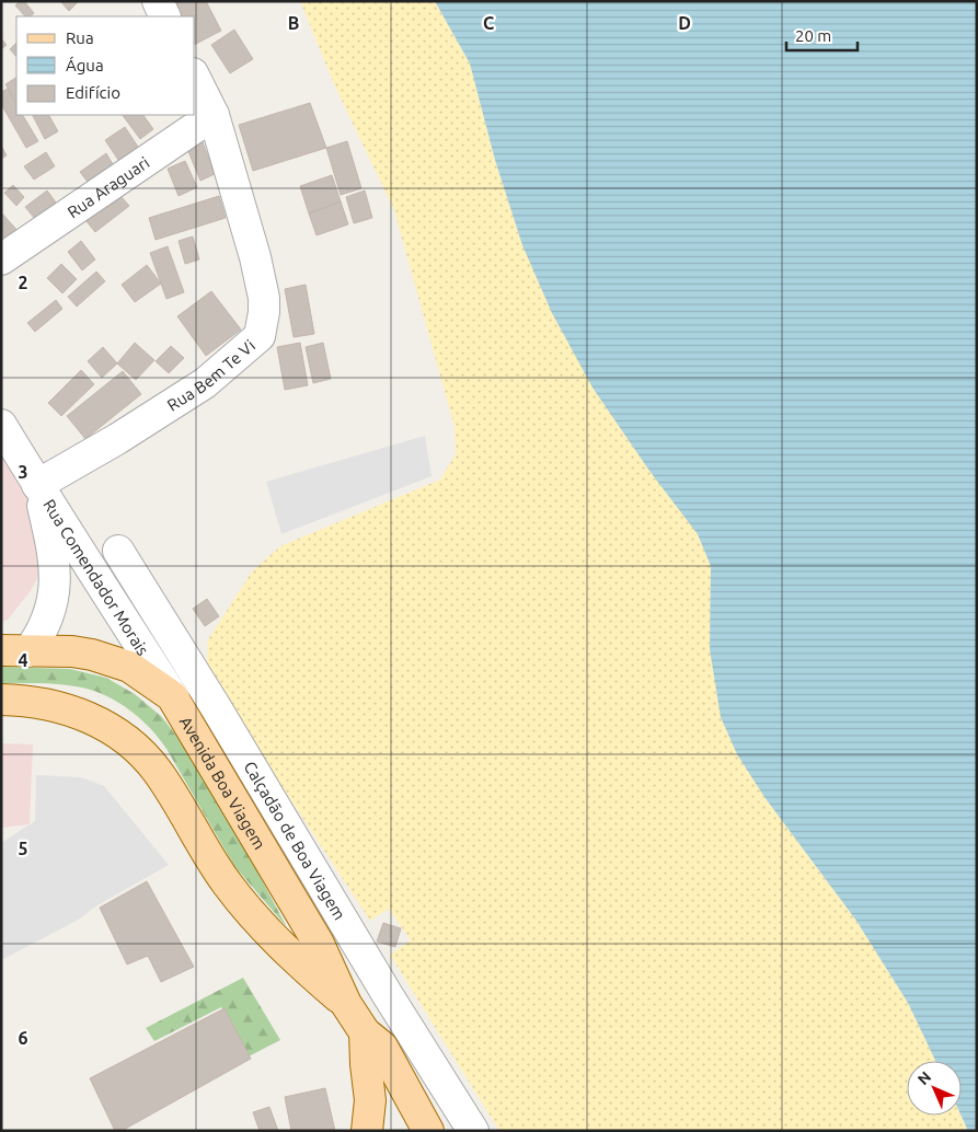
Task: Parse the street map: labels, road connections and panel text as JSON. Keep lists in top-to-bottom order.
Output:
{
  "streets": {
    "main road": ["Avenida Boa Viagem"],
    "street": [
      "Rua Araguari",
      "Rua Bem Te Vi",
      "Rua Comendador Morais",
      "Calçadão de Boa Viagem"
    ]
  },
  "crossings": [
    ["Rua Araguari", "Rua Bem Te Vi"],
    ["Rua Bem Te Vi", "Rua Comendador Morais"],
    ["Rua Comendador Morais", "Avenida Boa Viagem"]
  ],
  "legend": ["Rua", "Água", "Edifício"],
  "scale_bar": "20 m",
  "north": "top left",
  "grid": {
    "columns": ["B", "C", "D"],
    "rows": [
      "2",
      "3",
      "4",
      "5",
      "6"
    ]
  }
}
